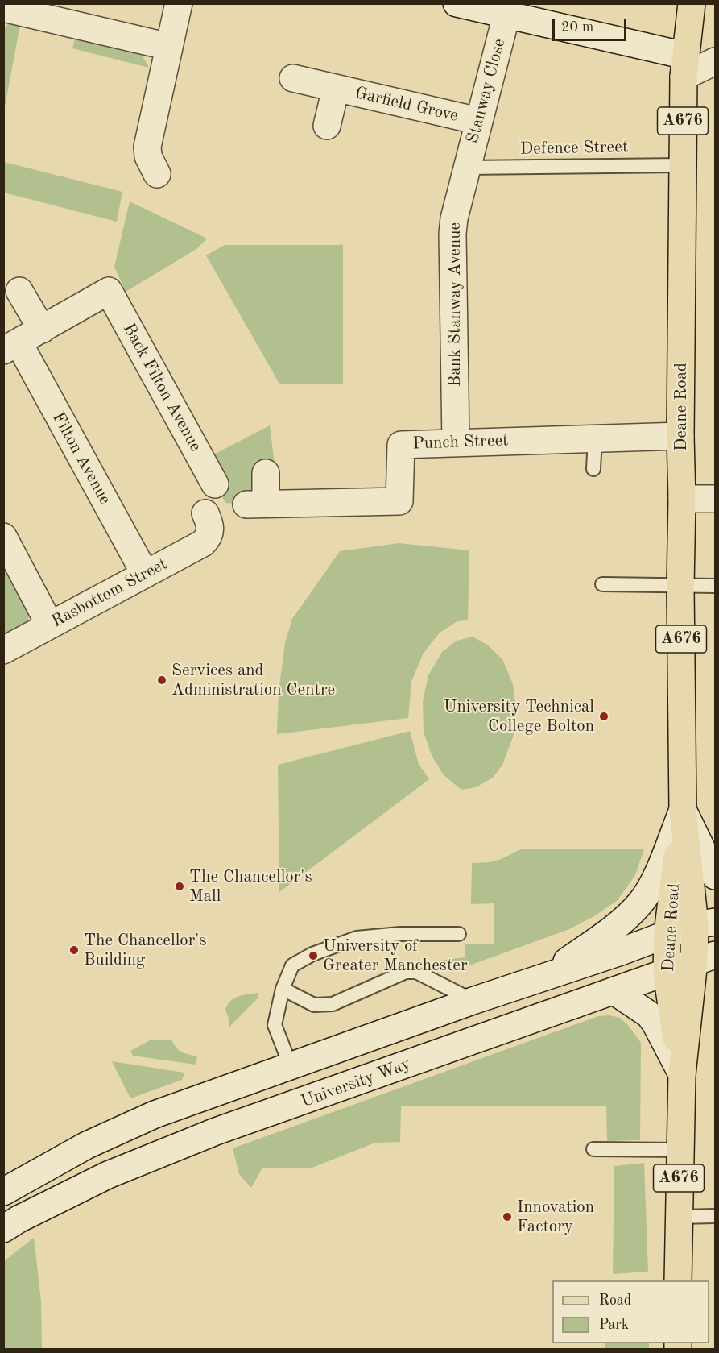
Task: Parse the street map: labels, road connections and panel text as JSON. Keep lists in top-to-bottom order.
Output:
{
  "streets": {
    "main road": ["A676", "Deane Road"],
    "street": [
      "Stanway Close",
      "Garfield Grove",
      "Bank Stanway Avenue",
      "Back Filton Avenue",
      "Punch Street",
      "Filton Avenue",
      "Rasbottom Street",
      "University Way"
    ],
    "lane": ["Defence Street"]
  },
  "crossings": [
    ["Stanway Close", "Garfield Grove"],
    ["Stanway Close", "Defence Street"],
    ["Stanway Close", "Bank Stanway Avenue"],
    ["Defence Street", "Bank Stanway Avenue"],
    ["Defence Street", "Deane Road"],
    ["Bank Stanway Avenue", "Punch Street"],
    ["Deane Road", "Punch Street"],
    ["Deane Road", "University Way"],
    ["Filton Avenue", "Rasbottom Street"]
  ],
  "places": [
    "Services and Administration Centre",
    "University Technical College Bolton",
    "The Chancellor's Mall",
    "The Chancellor's Building",
    "University of Greater Manchester",
    "Innovation Factory"
  ],
  "legend": ["Road", "Park"],
  "scale_bar": "20 m"
}
